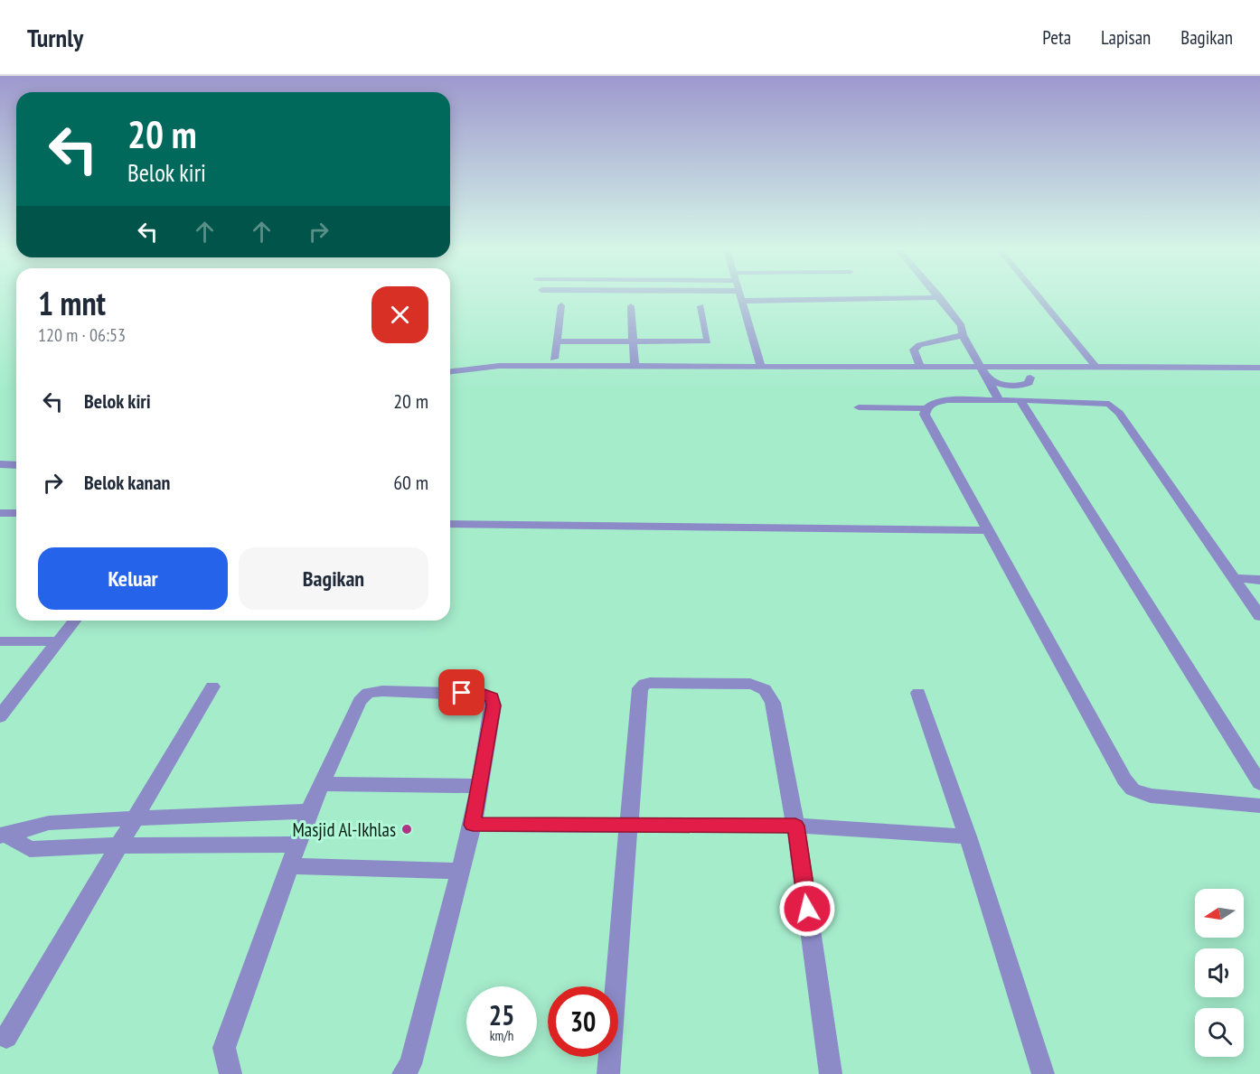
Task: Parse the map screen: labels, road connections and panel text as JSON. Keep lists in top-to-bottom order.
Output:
{
  "places": ["Masjid Al-Ikhlas"],
  "north": "left",
  "page": {
    "header": "Turnly",
    "nav": ["Peta", "Lapisan", "Bagikan"],
    "turn": ["20 m", "Belok kiri"],
    "heading": ["1 mnt", "120 m · 06:53"],
    "list": [
      {
        "name": "Belok kiri",
        "value": "20 m"
      },
      {
        "name": "Belok kanan",
        "value": "60 m"
      }
    ],
    "buttons": ["Keluar", "Bagikan"],
    "speed": "25 km/h",
    "limit": "30"
  }
}
